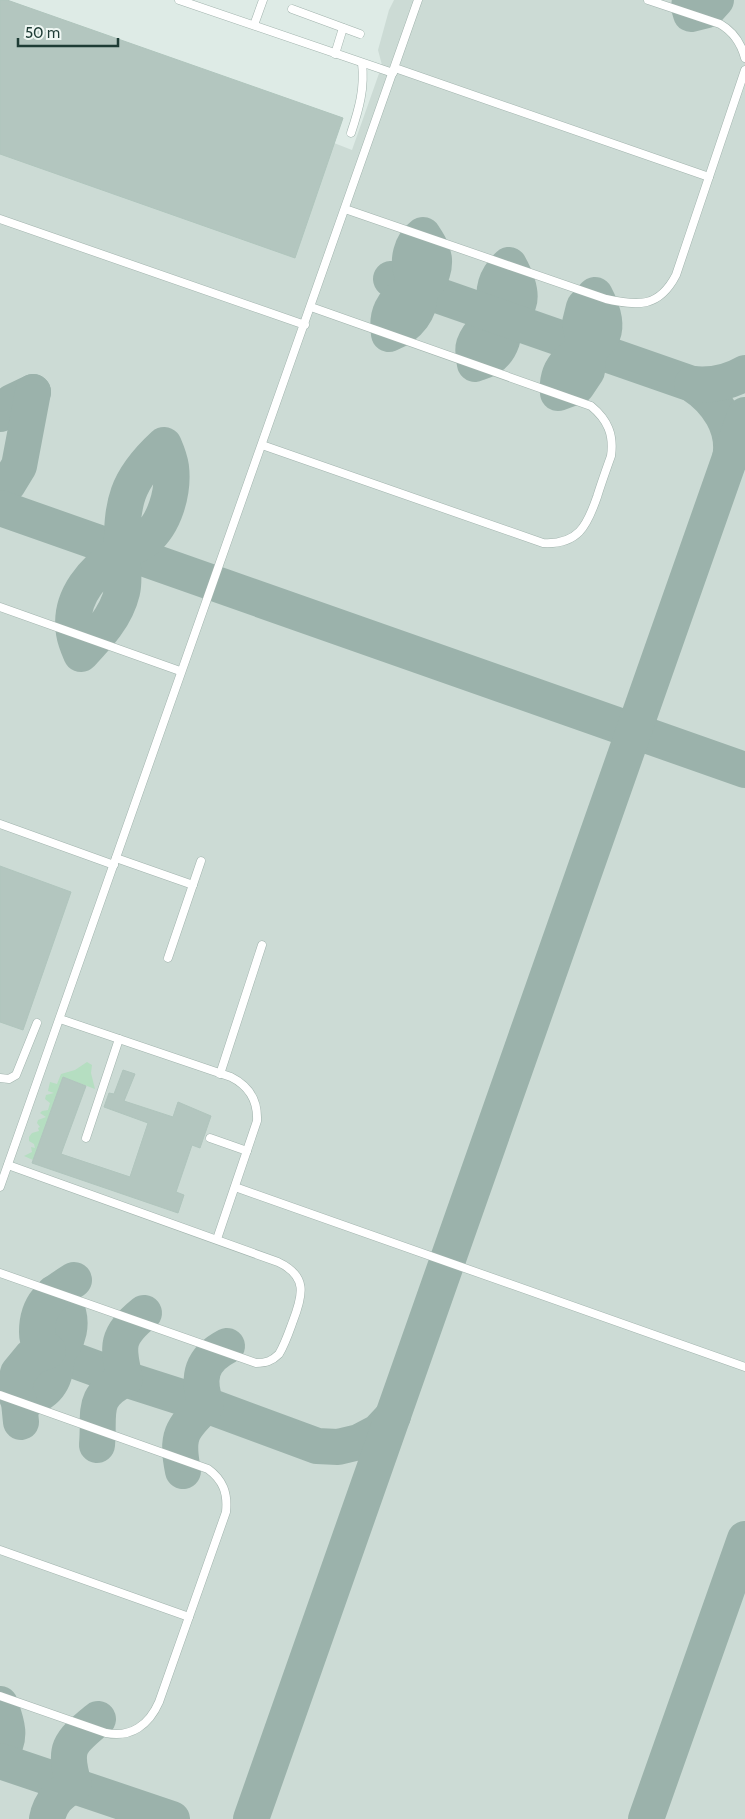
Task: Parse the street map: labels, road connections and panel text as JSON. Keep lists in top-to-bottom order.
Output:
{
  "scale_bar": "50 m"
}
